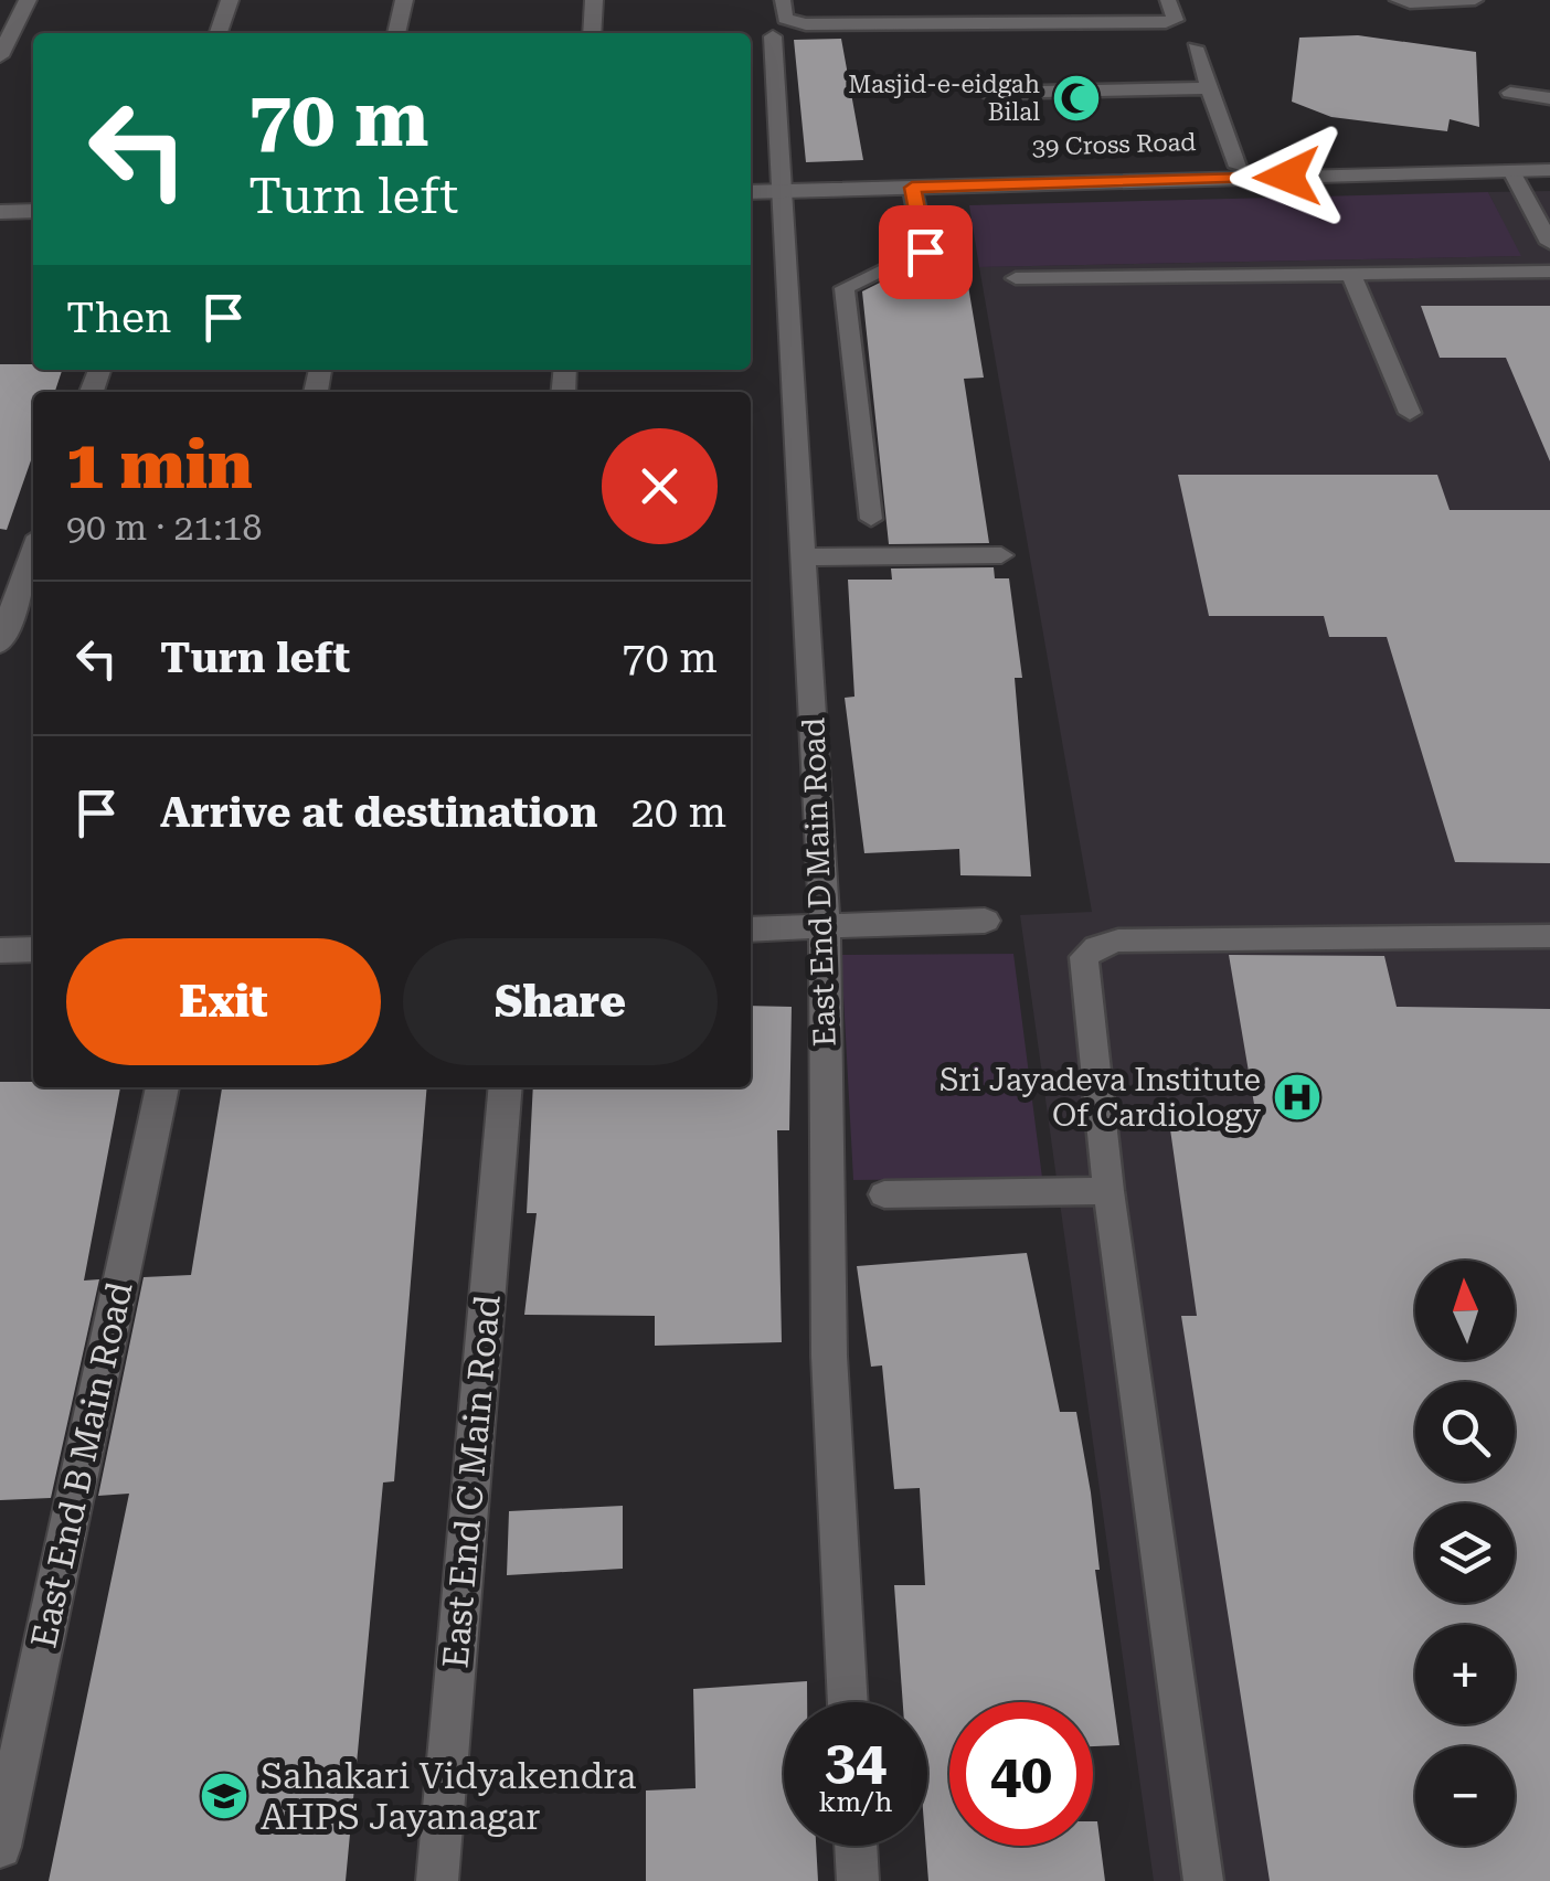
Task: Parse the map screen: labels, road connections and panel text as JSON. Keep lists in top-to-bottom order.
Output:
{
  "streets": {
    "street": [
      "39 Cross Road",
      "East End D Main Road",
      "East End B Main Road",
      "East End C Main Road"
    ]
  },
  "crossings": [
    ["39 Cross Road", "East End D Main Road"]
  ],
  "places": {
    "mosque": ["Masjid-e-eidgah Bilal"],
    "hospital": ["Sri Jayadeva Institute Of Cardiology"],
    "school or university": ["Sahakari Vidyakendra AHPS Jayanagar"]
  },
  "north": "top",
  "page": {
    "turn": ["70 m", "Turn left"],
    "then": "Then",
    "heading": ["1 min", "90 m · 21:18"],
    "list": [
      {
        "name": "Turn left",
        "value": "70 m"
      },
      {
        "name": "Arrive at destination",
        "value": "20 m"
      }
    ],
    "buttons": ["Exit", "Share"],
    "map_buttons": ["+", "−"],
    "speed": "34 km/h",
    "limit": "40"
  }
}
